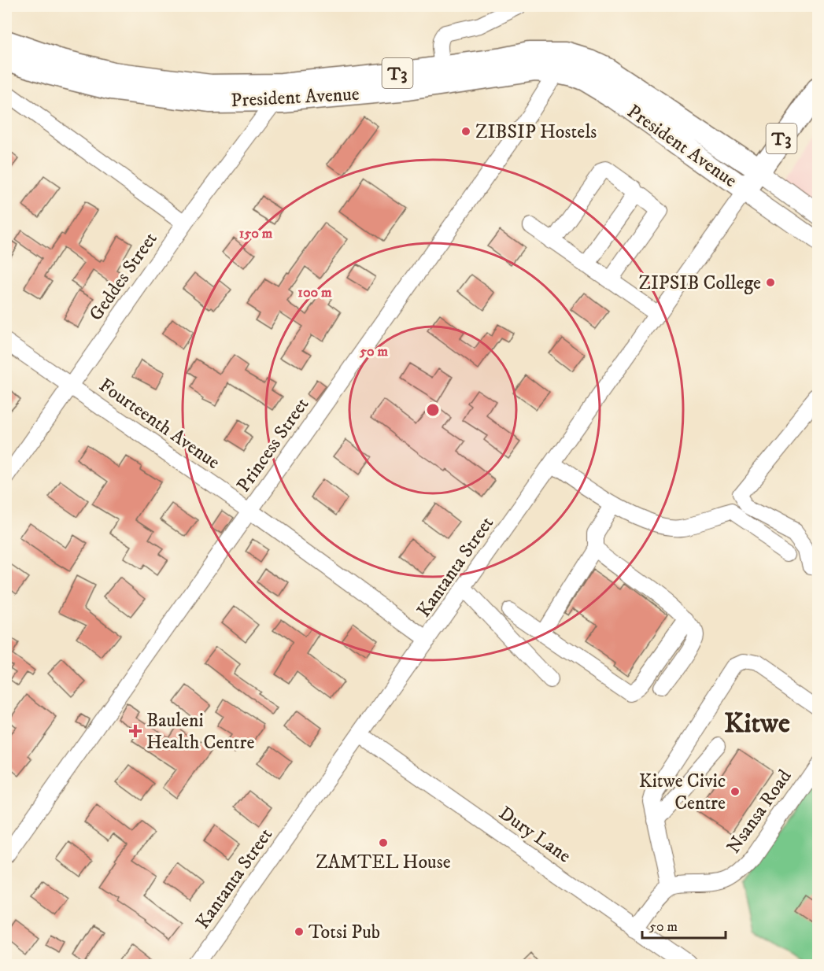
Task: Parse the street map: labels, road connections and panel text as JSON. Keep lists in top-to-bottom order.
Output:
{
  "streets": {
    "highway": ["T3", "President Avenue"],
    "street": [
      "Geddes Street",
      "Fourteenth Avenue",
      "Princess Street",
      "Kantanta Street",
      "Nsansa Road",
      "Dury Lane"
    ]
  },
  "crossings": [
    ["T3", "President Avenue"],
    ["T3", "Kantanta Street"],
    ["President Avenue", "Geddes Street"],
    ["President Avenue", "Princess Street"],
    ["President Avenue", "Kantanta Street"],
    ["Geddes Street", "Fourteenth Avenue"],
    ["Fourteenth Avenue", "Princess Street"],
    ["Fourteenth Avenue", "Kantanta Street"],
    ["Kantanta Street", "Dury Lane"]
  ],
  "districts": ["Kitwe"],
  "places": {
    "other": [
      "ZIBSIP Hostels",
      "ZIPSIB College",
      "Kitwe Civic Centre",
      "ZAMTEL House",
      "Totsi Pub"
    ],
    "health": ["Bauleni Health Centre"]
  },
  "scale_bar": "50 m",
  "rings": ["150 m", "100 m", "50 m"]
}
